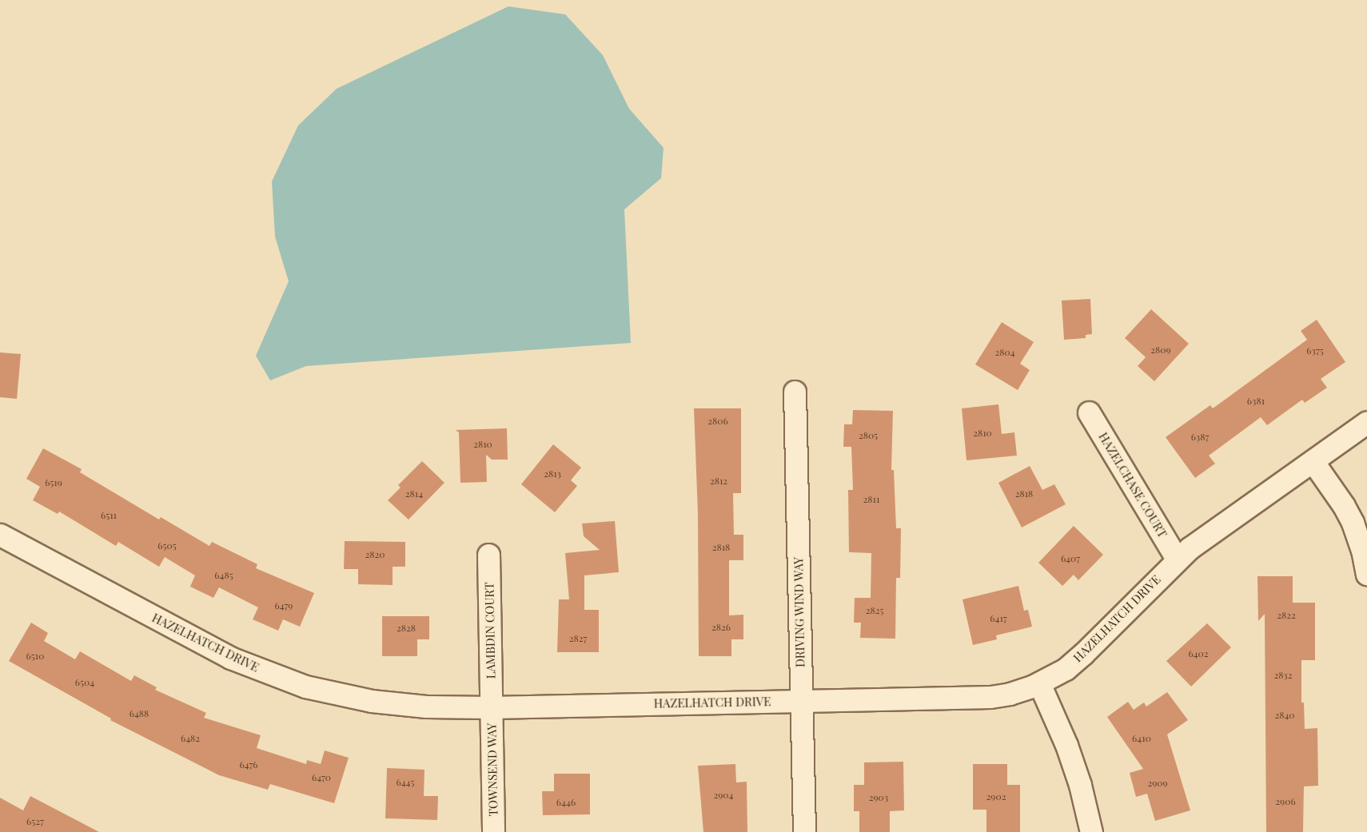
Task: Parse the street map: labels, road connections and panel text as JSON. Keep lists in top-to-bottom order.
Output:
{
  "streets": {
    "street": [
      "HAZELCHASE COURT",
      "DRIVING WIND WAY",
      "HAZELHATCH DRIVE",
      "LAMBDIN COURT",
      "TOWNSEND WAY"
    ]
  },
  "crossings": [
    ["HAZELCHASE COURT", "HAZELHATCH DRIVE"],
    ["DRIVING WIND WAY", "HAZELHATCH DRIVE"],
    ["HAZELHATCH DRIVE", "LAMBDIN COURT"],
    ["HAZELHATCH DRIVE", "TOWNSEND WAY"],
    ["LAMBDIN COURT", "TOWNSEND WAY"]
  ],
  "house_numbers": [
    "2809",
    "6375",
    "2804",
    "6381",
    "2806",
    "2810",
    "2805",
    "6387",
    "2810",
    "2813",
    "2812",
    "6519",
    "2814",
    "2818",
    "2811",
    "6511",
    "6505",
    "2818",
    "2820",
    "6407",
    "6485",
    "6479",
    "2825",
    "2822",
    "6417",
    "2826",
    "2828",
    "2827",
    "6402",
    "6510",
    "2832",
    "6504",
    "6488",
    "2840",
    "6482",
    "6410",
    "6476",
    "6470",
    "6445",
    "2909",
    "2904",
    "2902",
    "2903",
    "2906",
    "6446",
    "6527"
  ]
}
